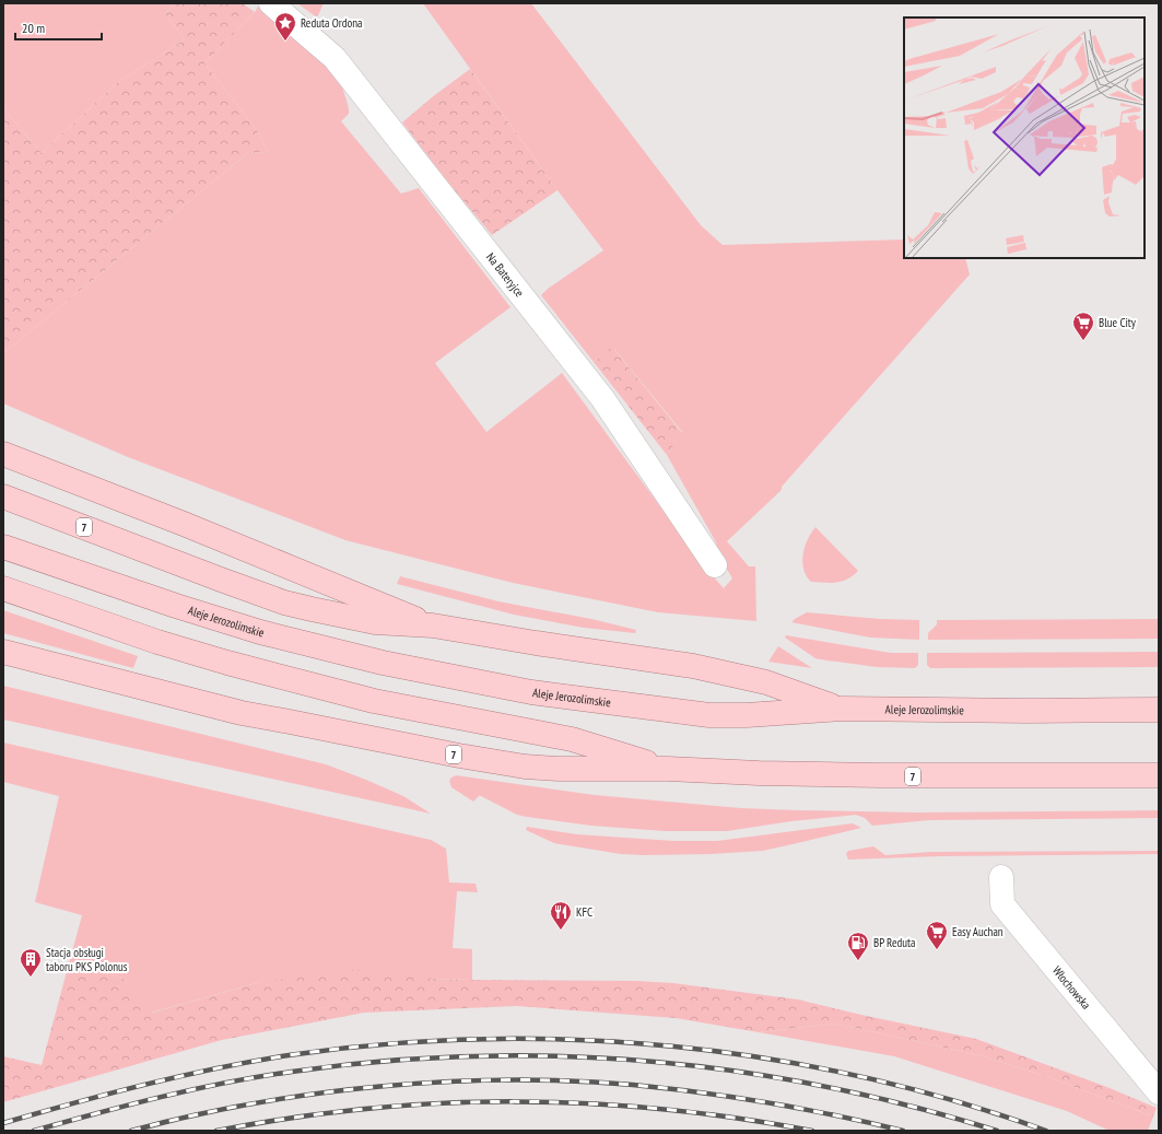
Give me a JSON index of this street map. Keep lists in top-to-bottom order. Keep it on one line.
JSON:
{"streets":{"main road":["7","Aleje Jerozolimskie"],"street":["Na Bateryjce","Włochowska"]},"crossings":[["7","Aleje Jerozolimskie"]],"places":{"place":["Reduta Ordona"],"supermarket":["Blue City","Easy Auchan"],"restaurant":["KFC"],"fuel station":["BP Reduta"],"building":["Stacja obsługi taboru PKS Polonus"]},"scale_bar":"20 m"}
